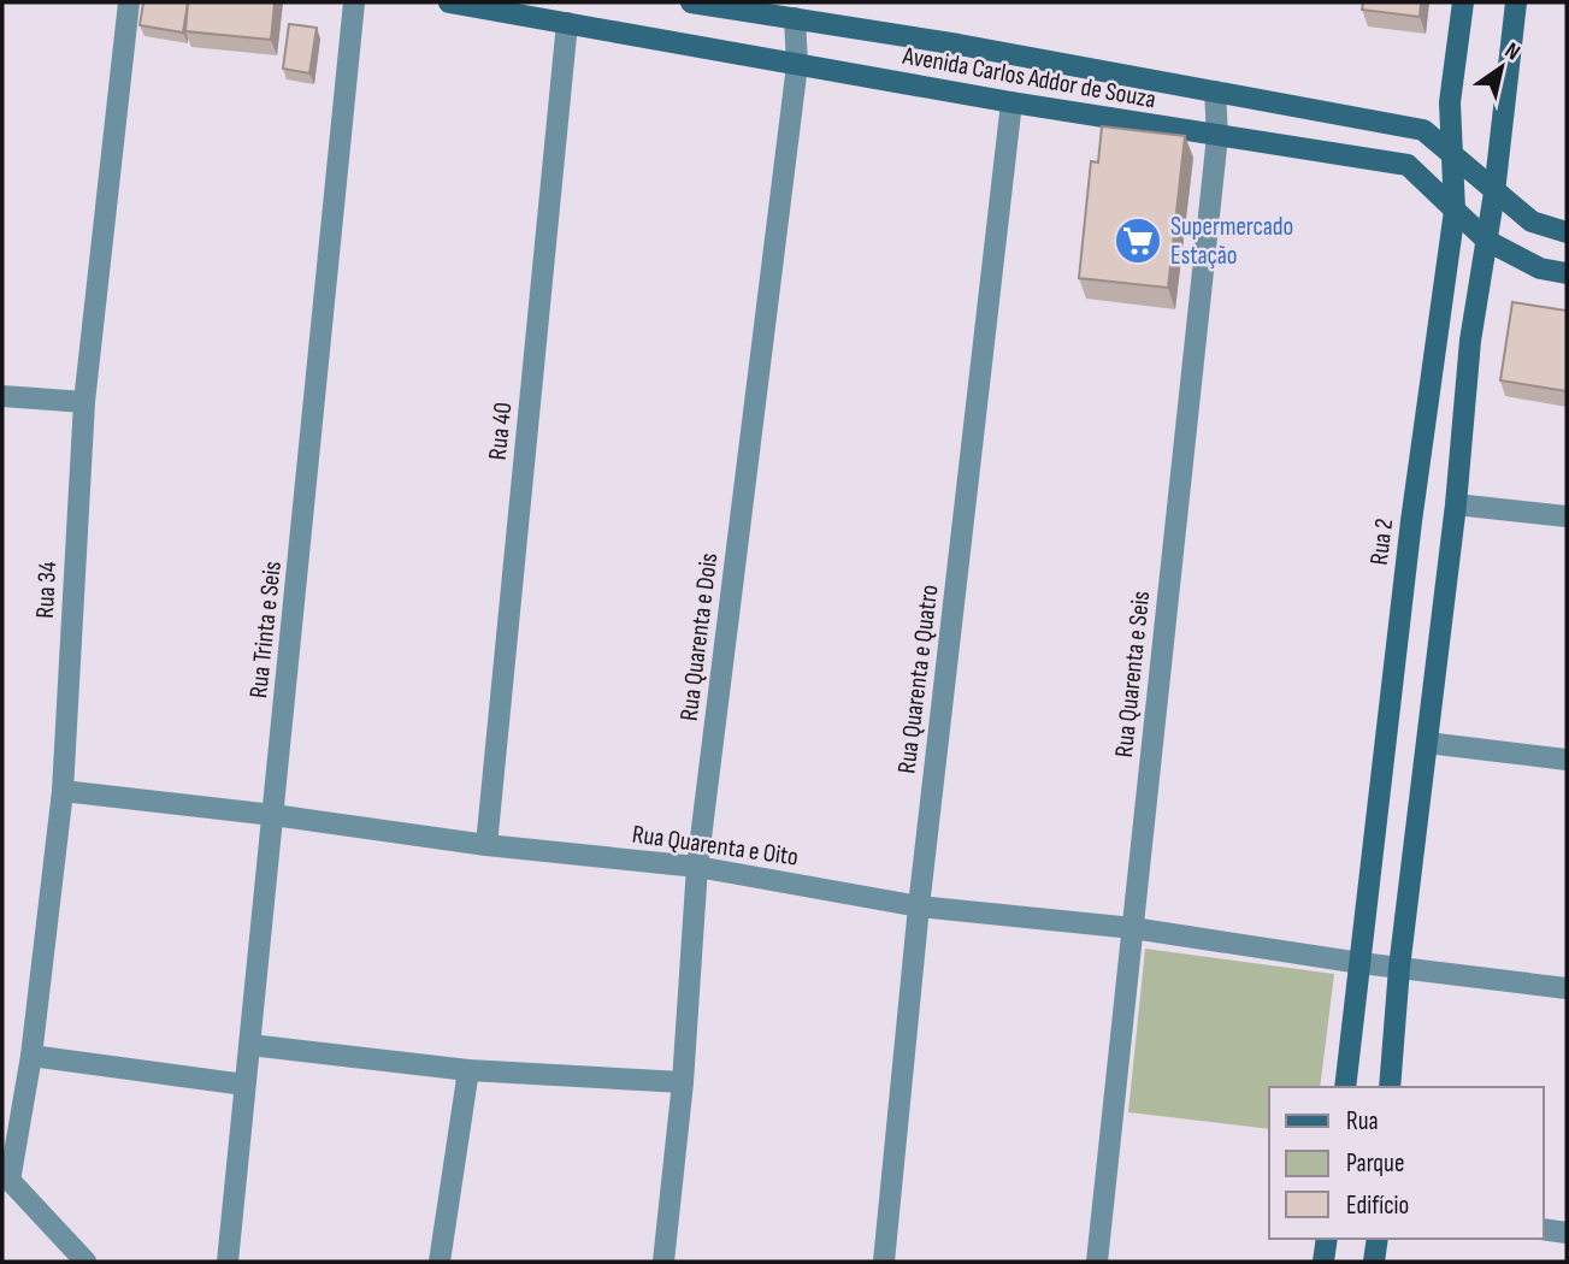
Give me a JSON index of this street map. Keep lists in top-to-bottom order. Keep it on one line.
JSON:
{"streets":{"street":["Avenida Carlos Addor de Souza","Rua 40","Rua 2","Rua 34","Rua Trinta e Seis","Rua Quarenta e Dois","Rua Quarenta e Seis","Rua Quarenta e Quatro","Rua Quarenta e Oito"]},"crossings":[["Avenida Carlos Addor de Souza","Rua 40"],["Avenida Carlos Addor de Souza","Rua 2"],["Avenida Carlos Addor de Souza","Rua Quarenta e Dois"],["Avenida Carlos Addor de Souza","Rua Quarenta e Seis"],["Avenida Carlos Addor de Souza","Rua Quarenta e Quatro"],["Rua 40","Rua Quarenta e Oito"],["Rua 2","Rua Quarenta e Oito"],["Rua 34","Rua Quarenta e Oito"],["Rua Trinta e Seis","Rua Quarenta e Oito"],["Rua Quarenta e Dois","Rua Quarenta e Oito"],["Rua Quarenta e Seis","Rua Quarenta e Oito"],["Rua Quarenta e Quatro","Rua Quarenta e Oito"]],"places":{"supermarket":["Supermercado Estação"]},"legend":["Rua","Parque","Edifício"],"north":"top right"}
